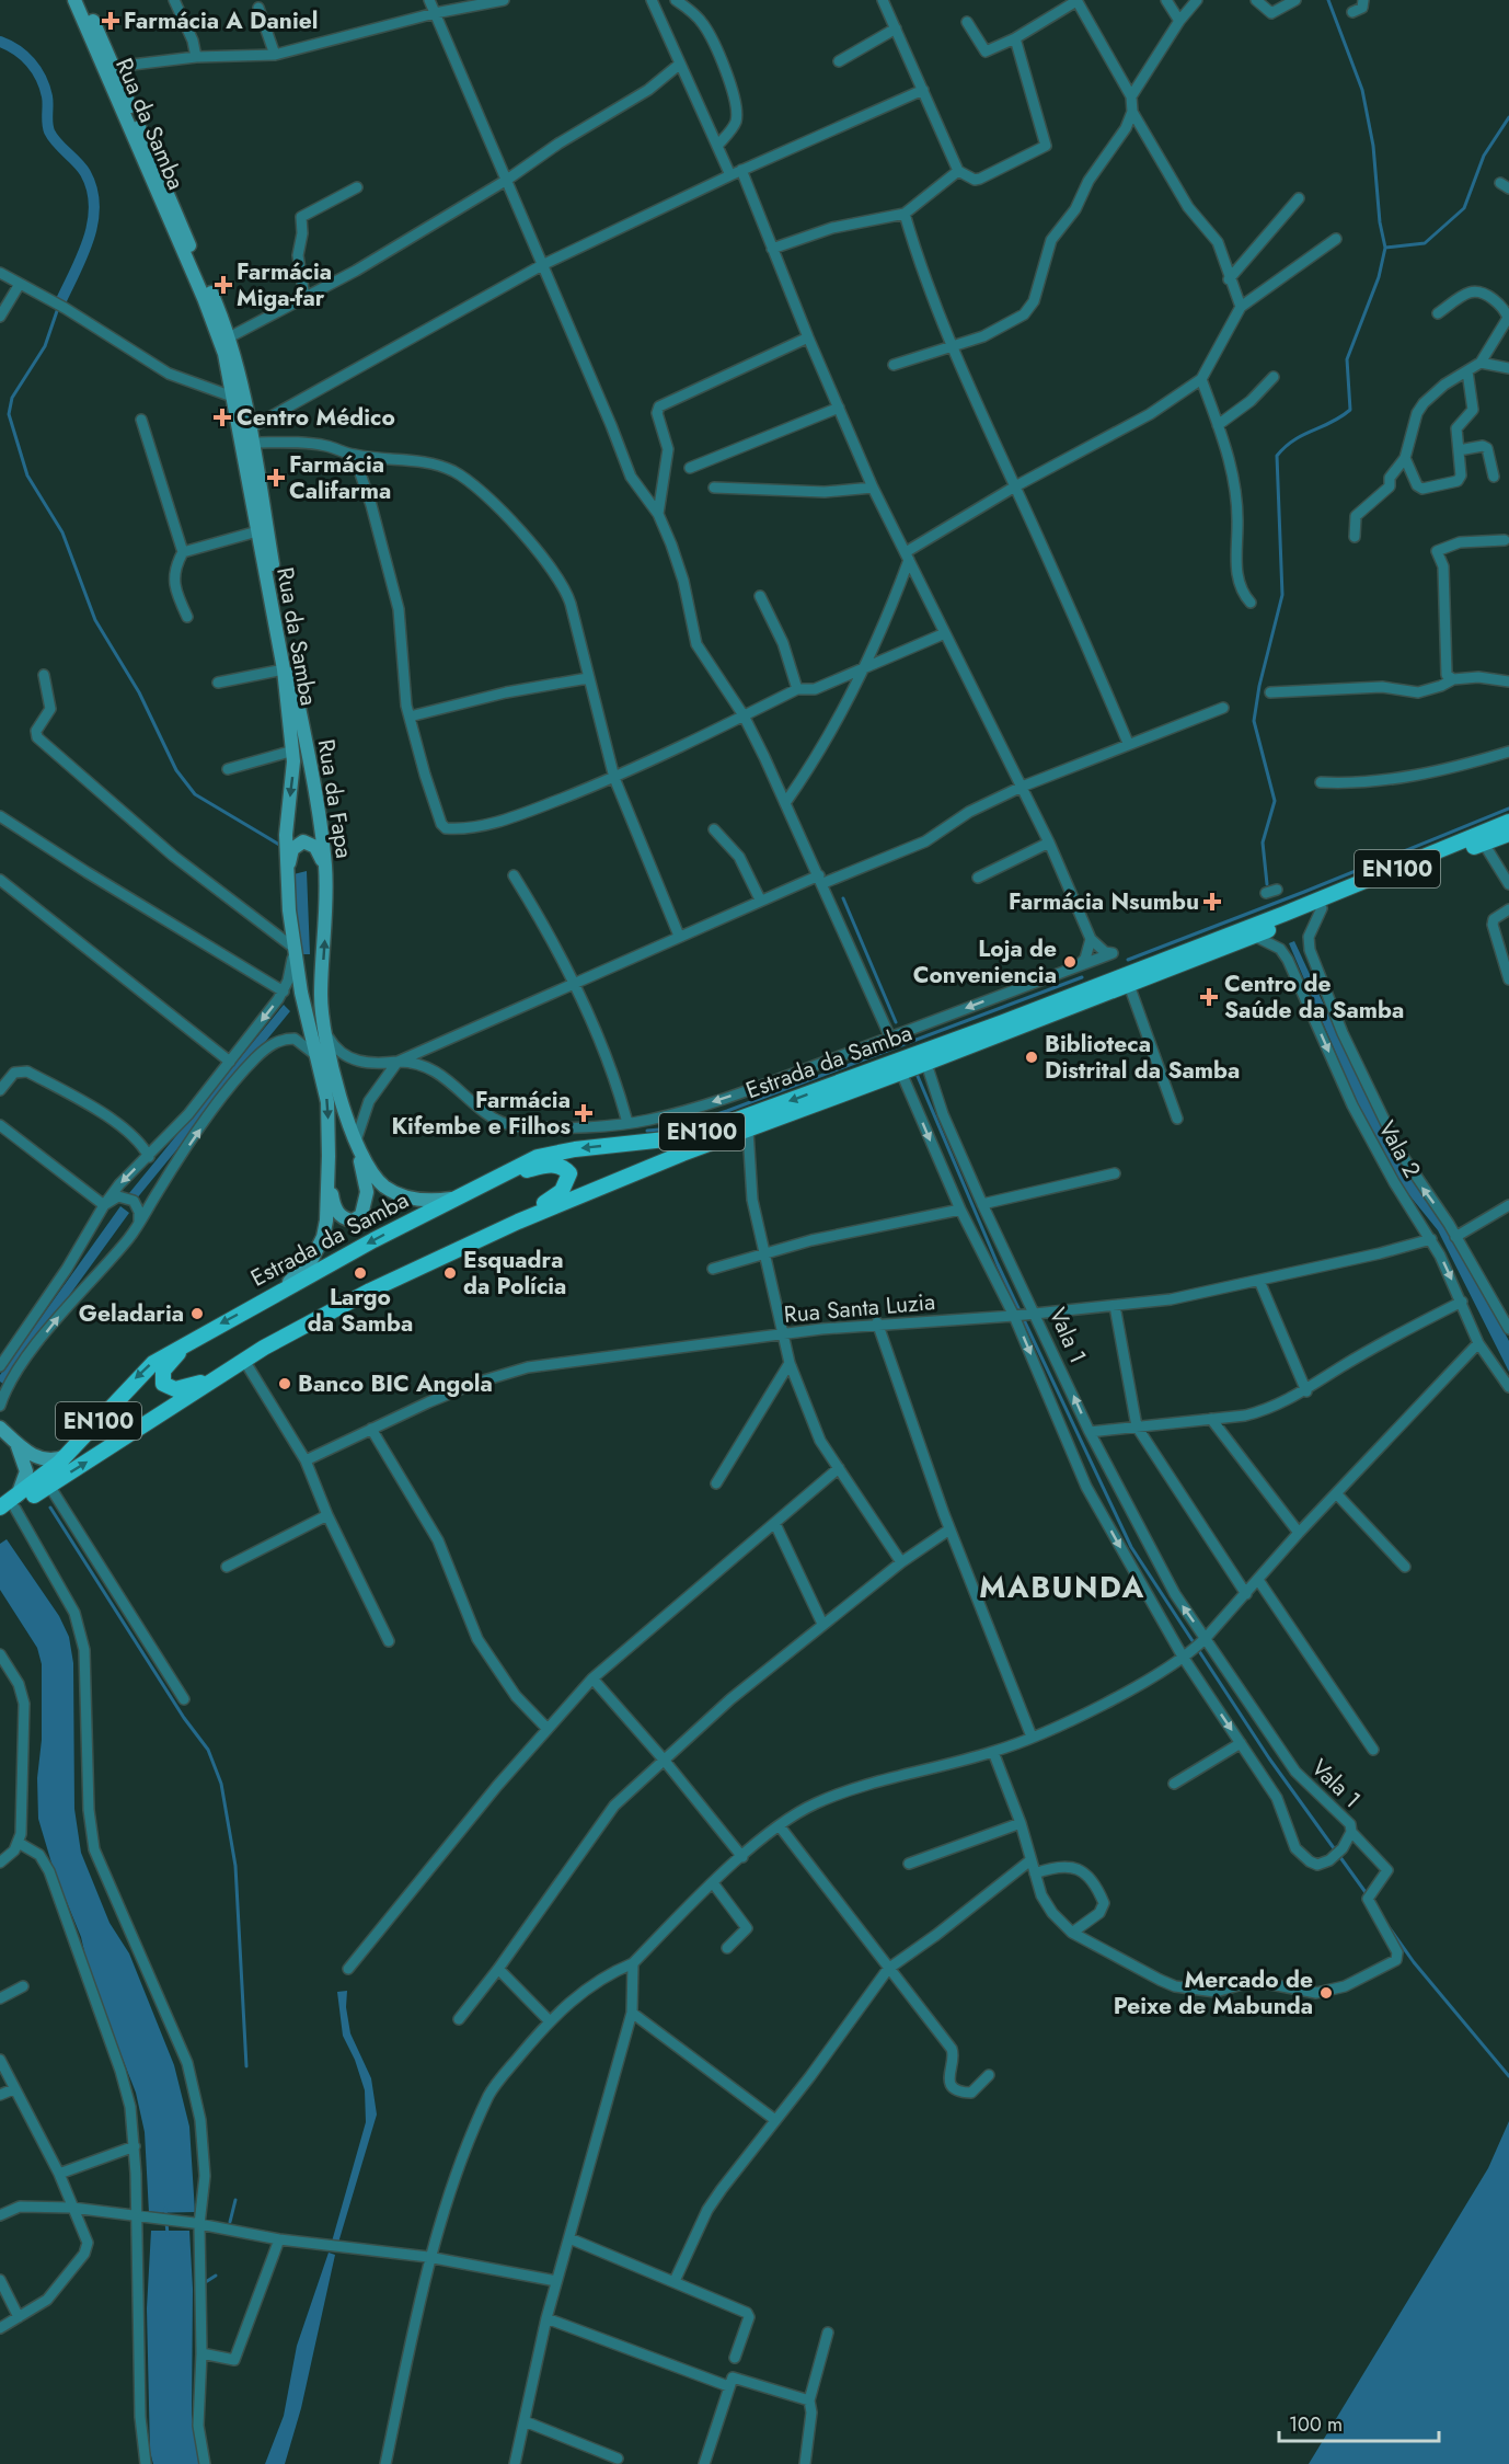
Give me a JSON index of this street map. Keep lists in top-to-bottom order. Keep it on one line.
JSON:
{"streets":{"main road":["Rua da Samba","Rua da Fapa","EN100","Estrada da Samba"],"street":["Vala 2","Rua Santa Luzia","Vala 1"]},"crossings":[["Rua da Samba","Rua da Fapa"],["Rua da Samba","Estrada da Samba"],["Rua da Fapa","Estrada da Samba"],["Estrada da Samba","Vala 2"],["Estrada da Samba","Vala 1"],["Vala 2","Rua Santa Luzia"],["Rua Santa Luzia","Vala 1"]],"districts":["MABUNDA"],"places":{"health":["Farmácia A Daniel","Farmácia Miga-far","Centro Médico","Farmácia Califarma","Farmácia Nsumbu","Centro de Saúde da Samba","Farmácia Kifembe e Filhos"],"other":["Loja de Conveniencia","Biblioteca Distrital da Samba","Largo da Samba","Esquadra da Polícia","Geladaria","Banco BIC Angola","Mercado de Peixe de Mabunda"]},"scale_bar":"100 m"}
